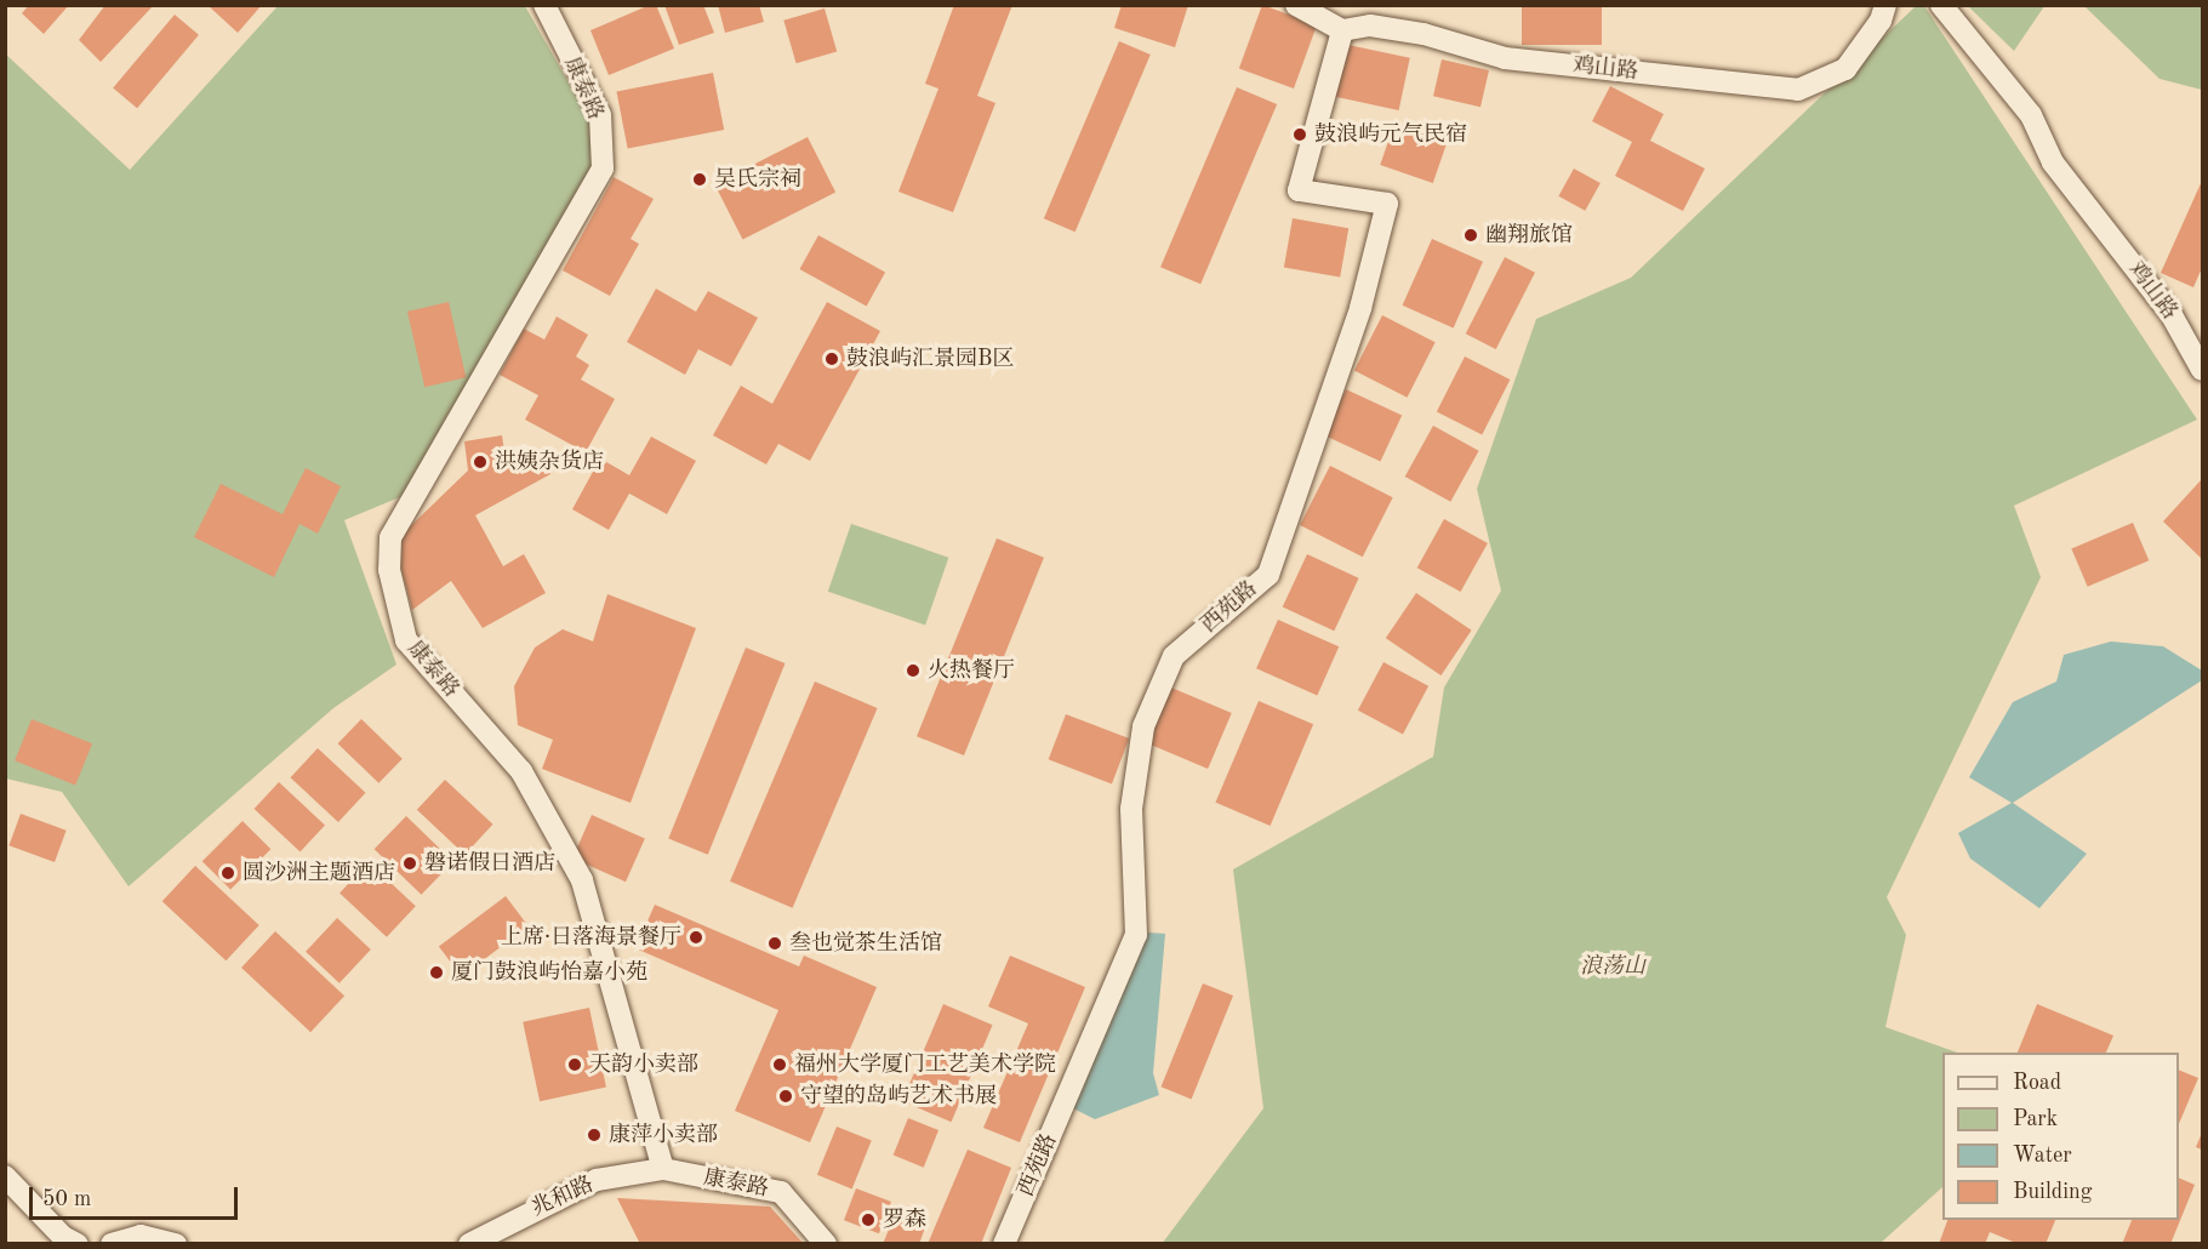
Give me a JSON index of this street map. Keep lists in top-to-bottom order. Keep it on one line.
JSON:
{"streets":{"street":["鸡山路","康泰路","西苑路","兆和路"]},"crossings":[["鸡山路","西苑路"],["康泰路","兆和路"]],"parks":["浪荡山"],"places":["鼓浪屿元气民宿","吴氏宗祠","幽翔旅馆","鼓浪屿汇景园B区","洪姨杂货店","火热餐厅","磐诺假日酒店","圆沙洲主题酒店","上席·日落海景餐厅","叁也觉茶生活馆","厦门鼓浪屿怡嘉小苑","天韵小卖部","福州大学厦门工艺美术学院","守望的岛屿艺术书展","康萍小卖部","罗森"],"legend":["Road","Park","Water","Building"],"scale_bar":"50 m"}
